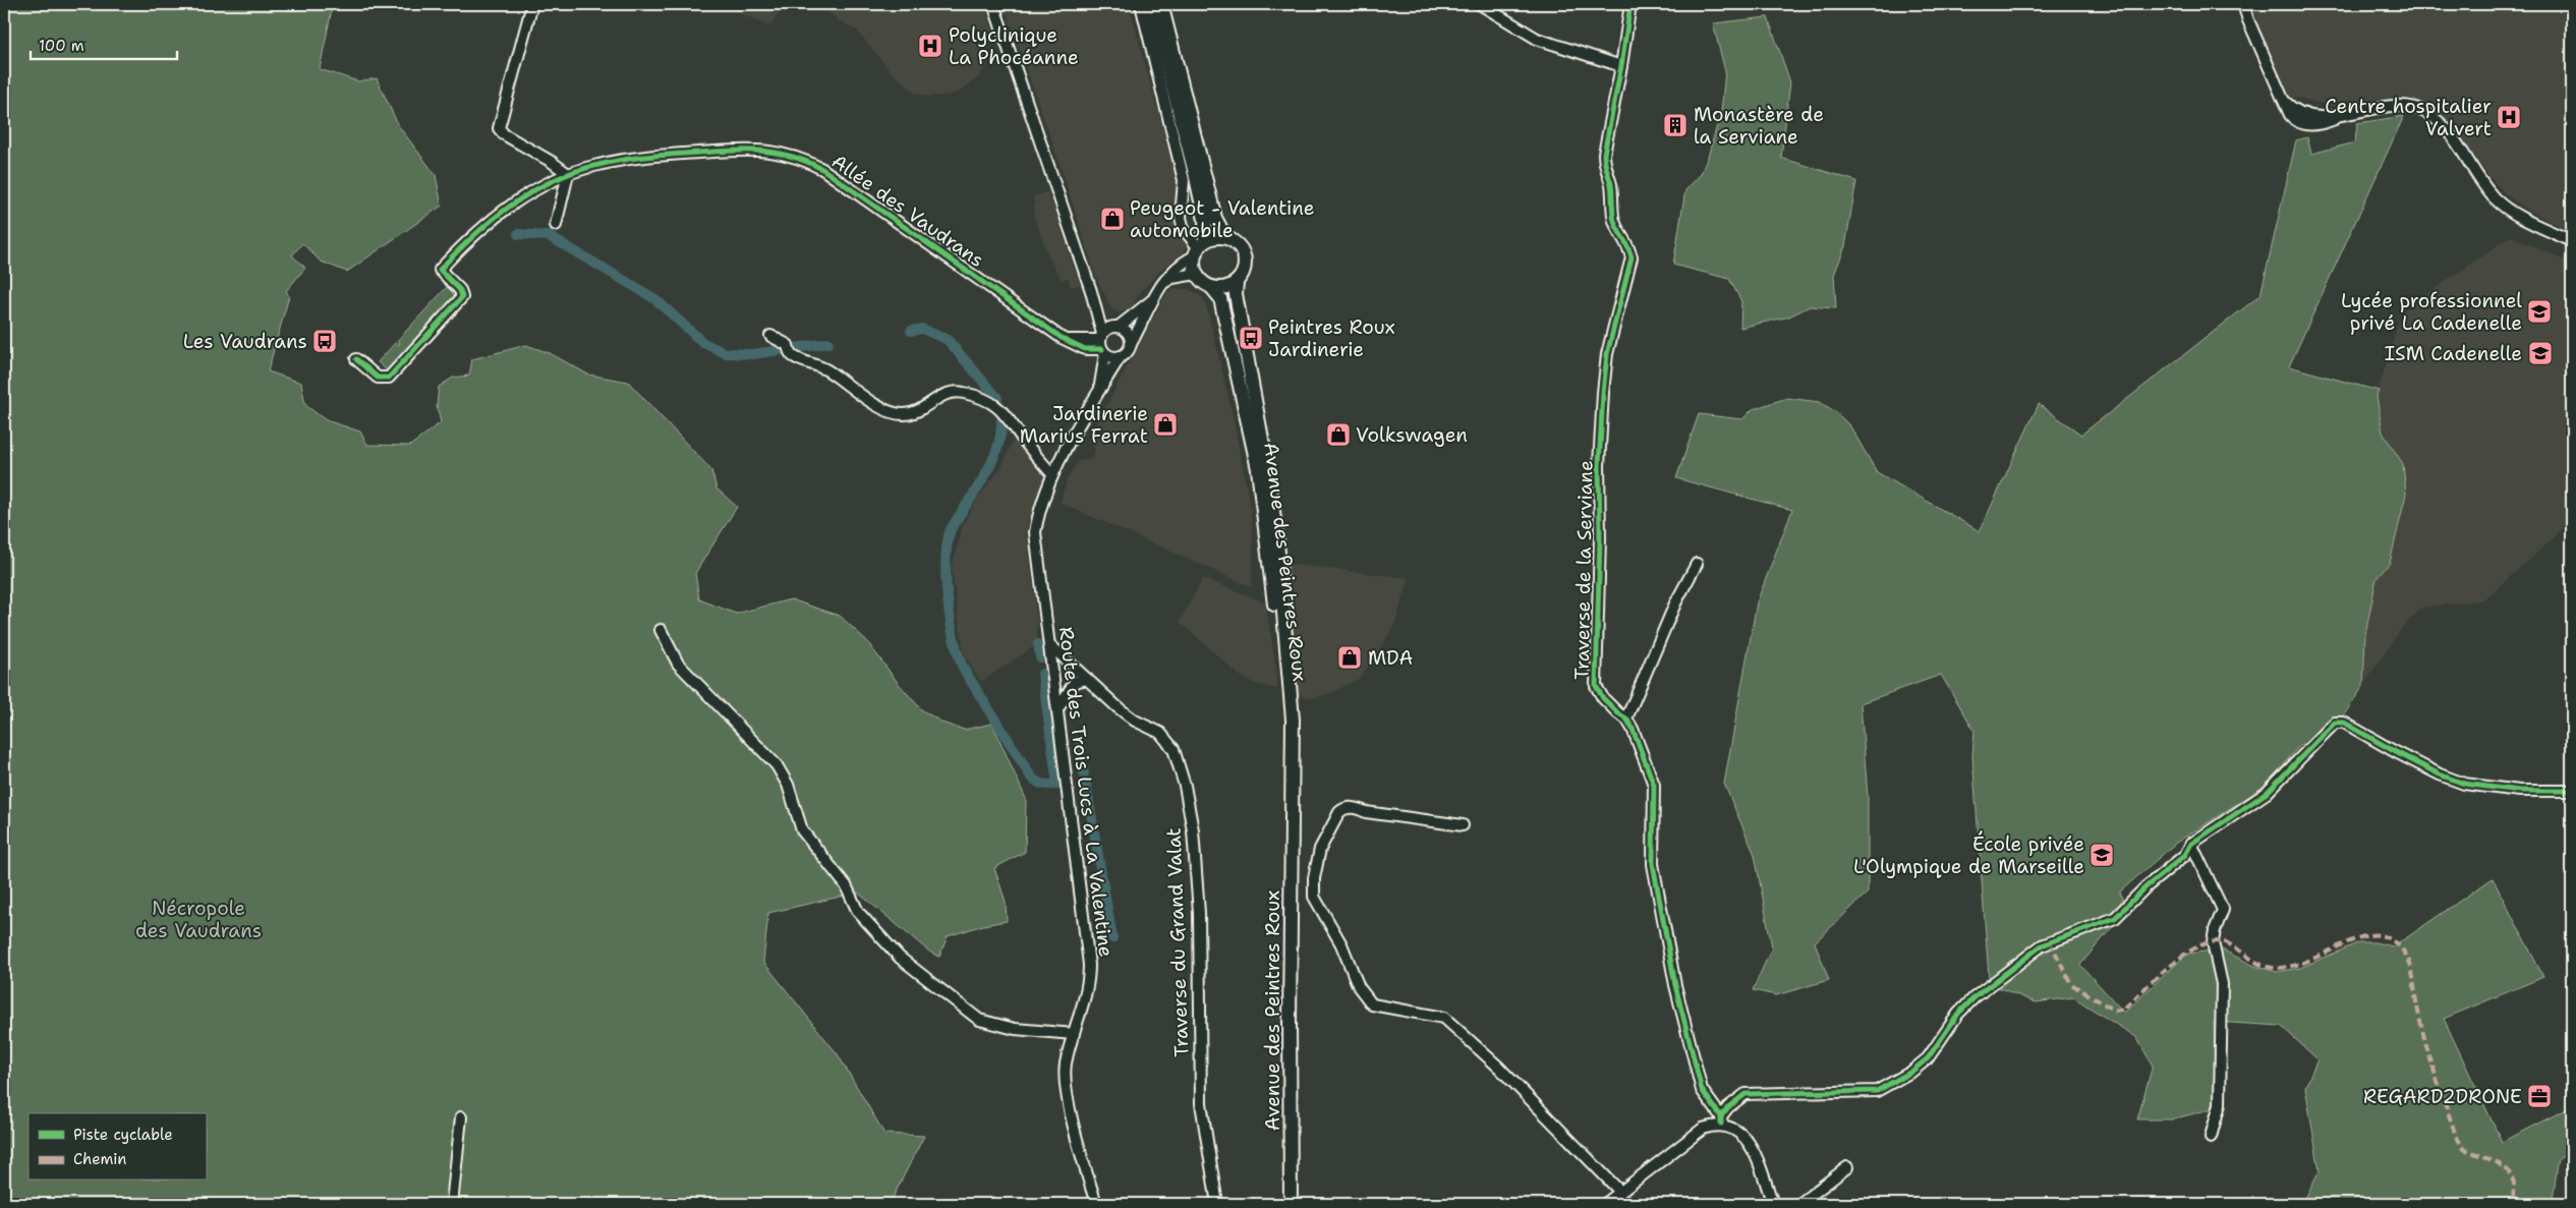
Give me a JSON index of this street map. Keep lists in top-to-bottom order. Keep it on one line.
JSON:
{"streets":{"main road":["Avenue des Peintres Roux"],"street":["Allée des Vaudrans","Traverse de la Serviane","Route des Trois Lucs à La Valentine","Traverse du Grand Valat"]},"crossings":[["Allée des Vaudrans","Route des Trois Lucs à La Valentine"],["Route des Trois Lucs à La Valentine","Traverse du Grand Valat"]],"parks":["Nécropole des Vaudrans"],"places":{"hospital":["Polyclinique La Phocéanne","Centre hospitalier Valvert"],"building":["Monastère de la Serviane"],"shop":["Peugeot - Valentine automobile","Jardinerie Marius Ferrat","Volkswagen","MDA"],"school or university":["Lycée professionnel privé La Cadenelle","ISM Cadenelle","École privée L'Olympique de Marseille"],"bus stop":["Peintres Roux Jardinerie","Les Vaudrans"],"office":["REGARD2DRONE"]},"legend":["Piste cyclable","Chemin"],"scale_bar":"100 m"}
